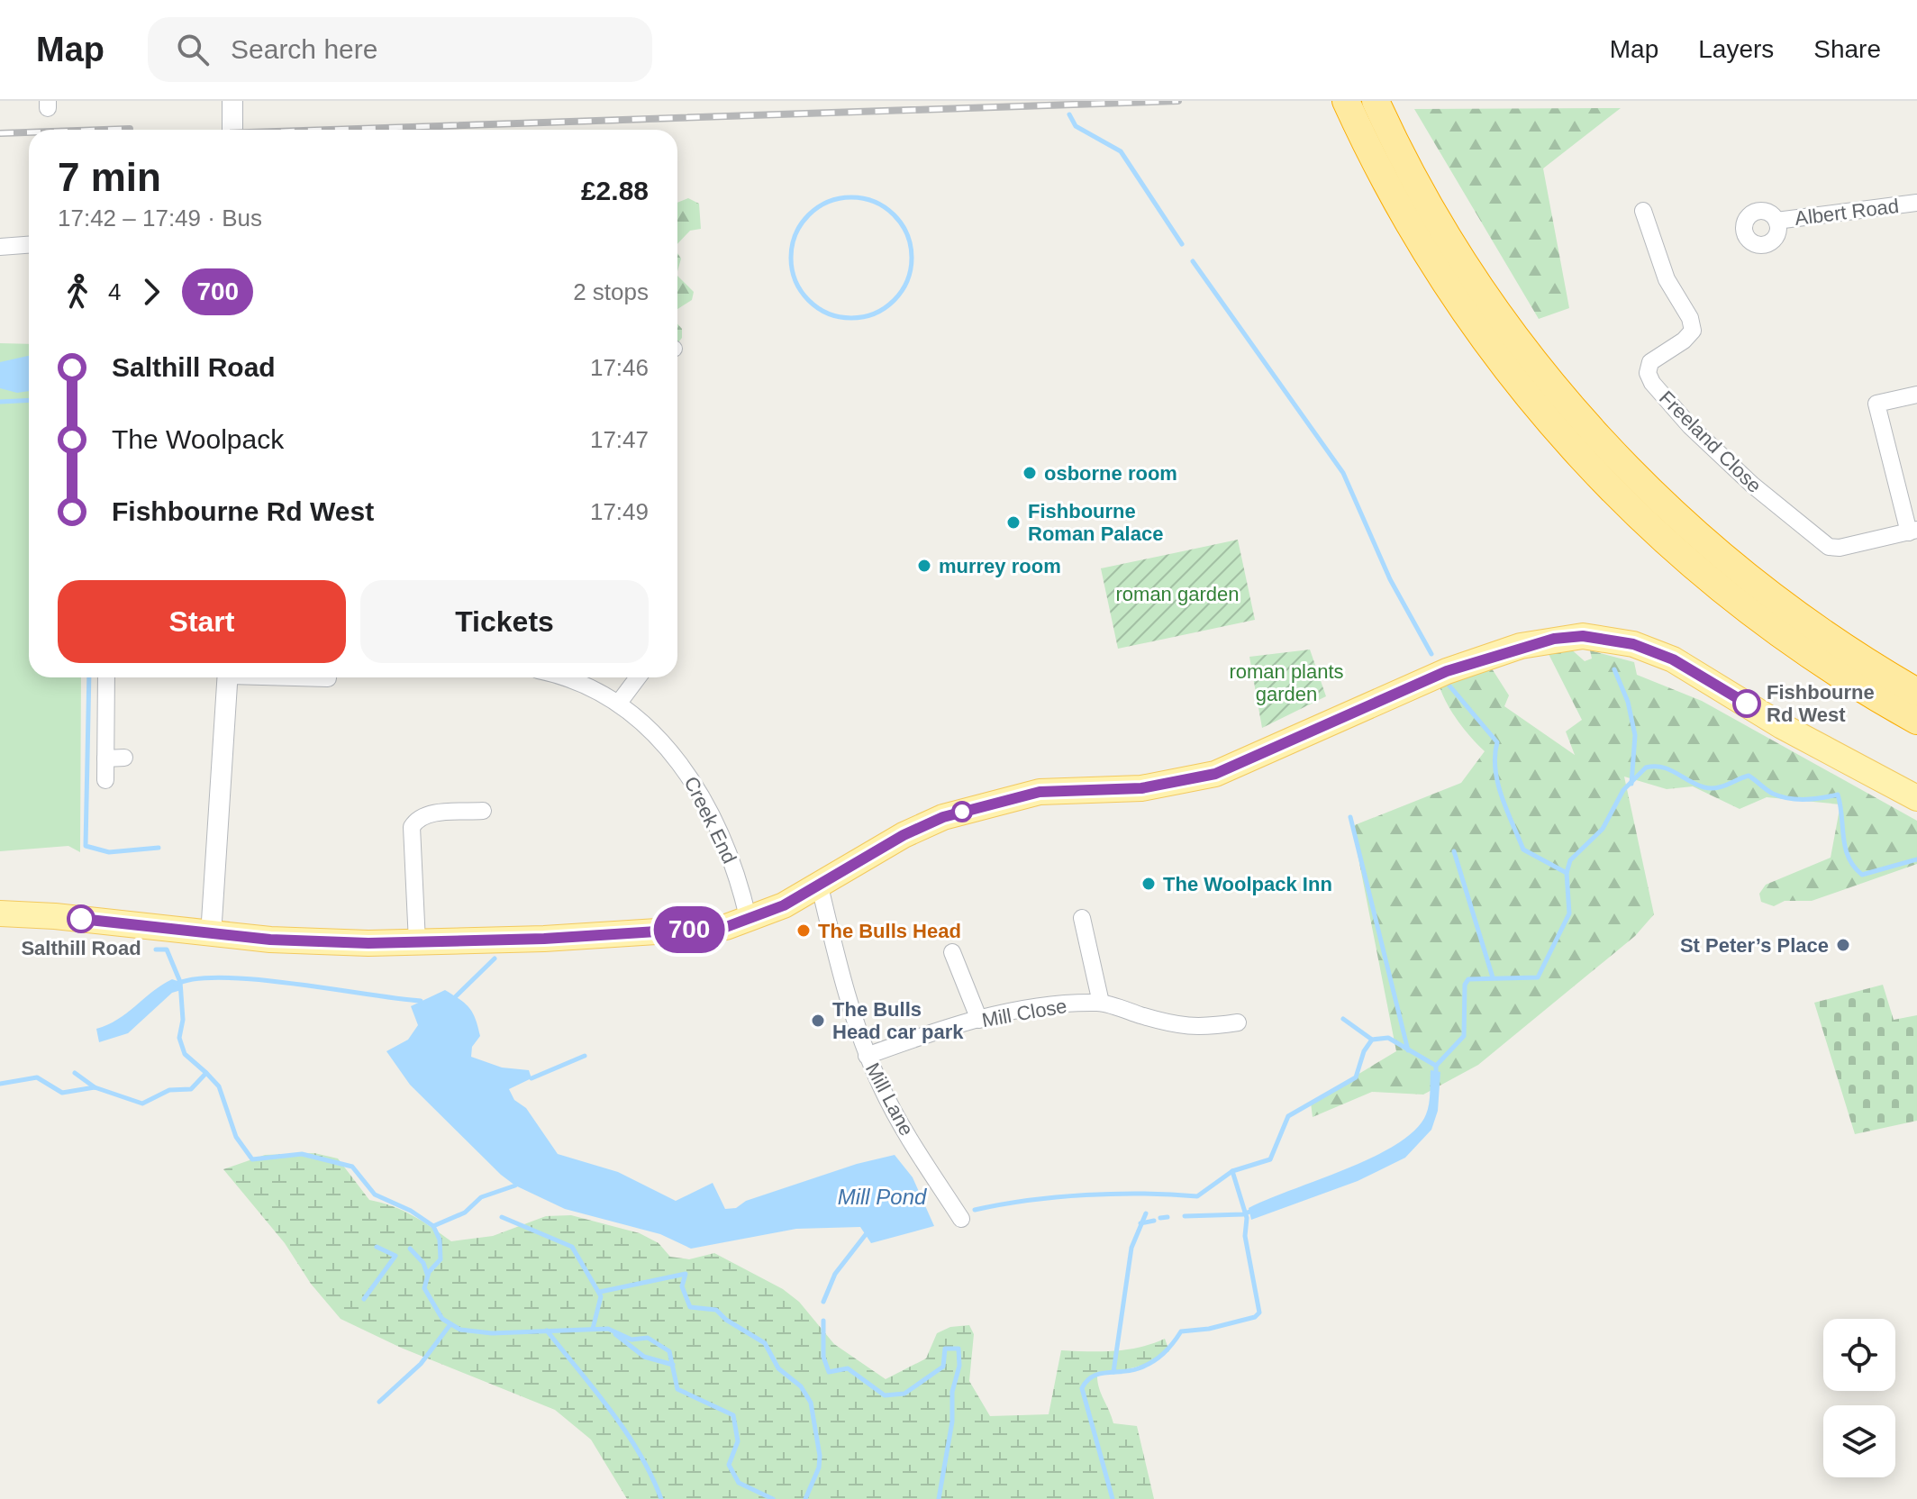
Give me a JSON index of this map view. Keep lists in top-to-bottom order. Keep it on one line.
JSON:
{"streets":{"street":["Albert Road","Freeland Close","Creek End","Mill Close","Mill Lane"]},"crossings":[["Mill Close","Mill Lane"]],"water":["Mill Pond"],"parks":["roman garden","roman plants garden"],"places":["osborne room","Fishbourne Roman Palace","murrey room","Fishbourne Rd West","The Woolpack Inn","Salthill Road","The Bulls Head","St Peter’s Place","The Bulls Head car park"],"lines":["bus line 700"],"page":{"header":"Map","search":"Search here","nav":["Map","Layers","Share"],"on_map":"700","heading":["7 min","17:42 – 17:49 · Bus","£2.88"],"legs":["4","700","2 stops"],"list":[{"name":"Salthill Road","value":"17:46"},{"name":"The Woolpack","value":"17:47"},{"name":"Fishbourne Rd West","value":"17:49"}],"buttons":["Start","Tickets"]}}
